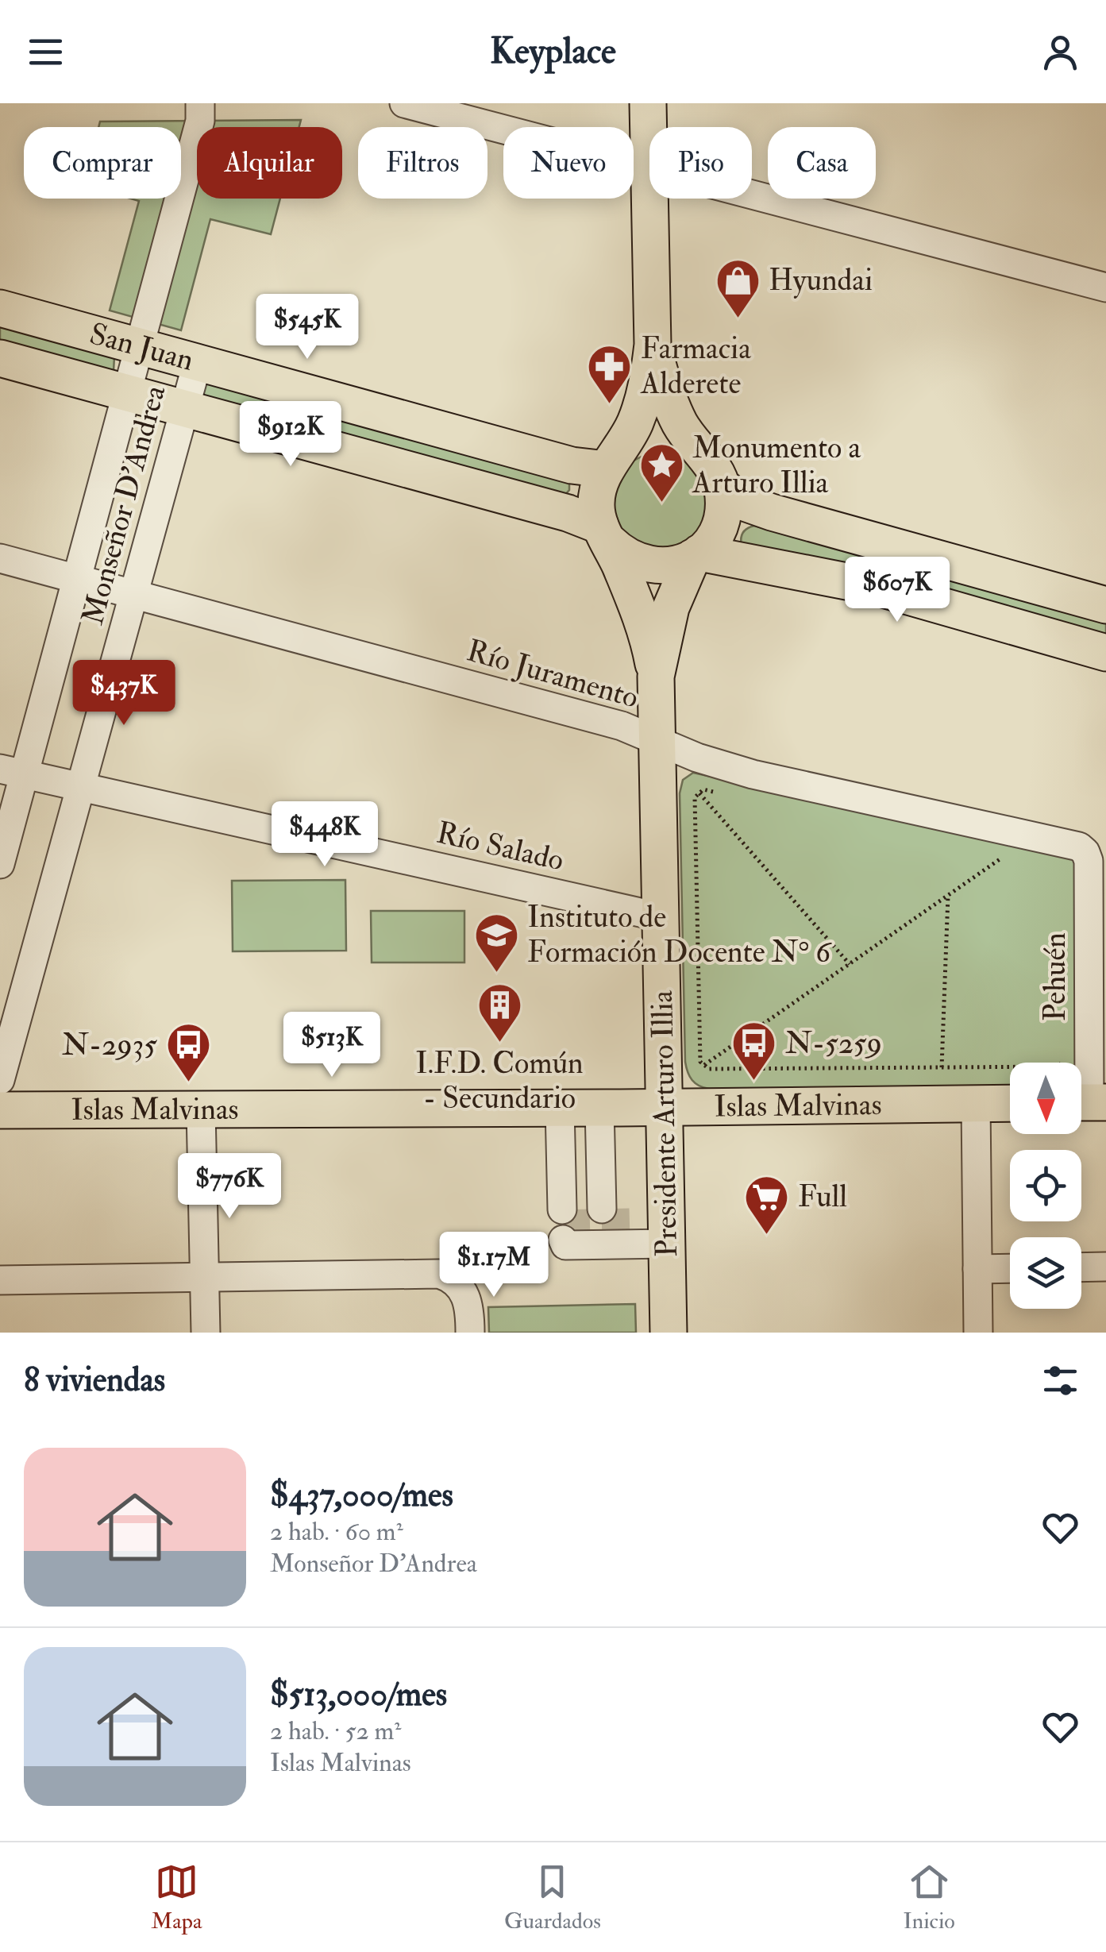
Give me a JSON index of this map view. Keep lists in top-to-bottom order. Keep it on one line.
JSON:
{"streets":{"main road":["San Juan","Islas Malvinas","Presidente Arturo Illia"],"street":["Monseñor D'Andrea","Río Juramento","Río Salado","Pehuén"]},"crossings":[["San Juan","Monseñor D'Andrea"],["San Juan","Presidente Arturo Illia"],["Monseñor D'Andrea","Río Juramento"],["Monseñor D'Andrea","Río Salado"],["Río Juramento","Pehuén"],["Río Juramento","Presidente Arturo Illia"],["Río Salado","Presidente Arturo Illia"],["Islas Malvinas","Presidente Arturo Illia"]],"places":{"shop":["Hyundai"],"pharmacy":["Farmacia Alderete"],"place":["Monumento a Arturo Illia"],"school or university":["Instituto de Formación Docente N° 6"],"building":["I.F.D. Común - Secundario"],"bus stop":["N-5259","N-2935"],"supermarket":["Full"]},"north":"bottom","page":{"header":"Keyplace","chip":["Comprar","Alquilar","Filtros","Nuevo","Piso","Casa"],"price":["$545K","$912K","$607K","$437K","$448K","$513K","$776K","$1.17M"],"heading":"8 viviendas","list":[{"name":"$437,000/mes","note":"2 hab. · 60 m² · Monseñor D'Andrea"},{"name":"$513,000/mes","note":"2 hab. · 52 m² · Islas Malvinas"}],"tabs":["Mapa","Guardados","Inicio"]}}
